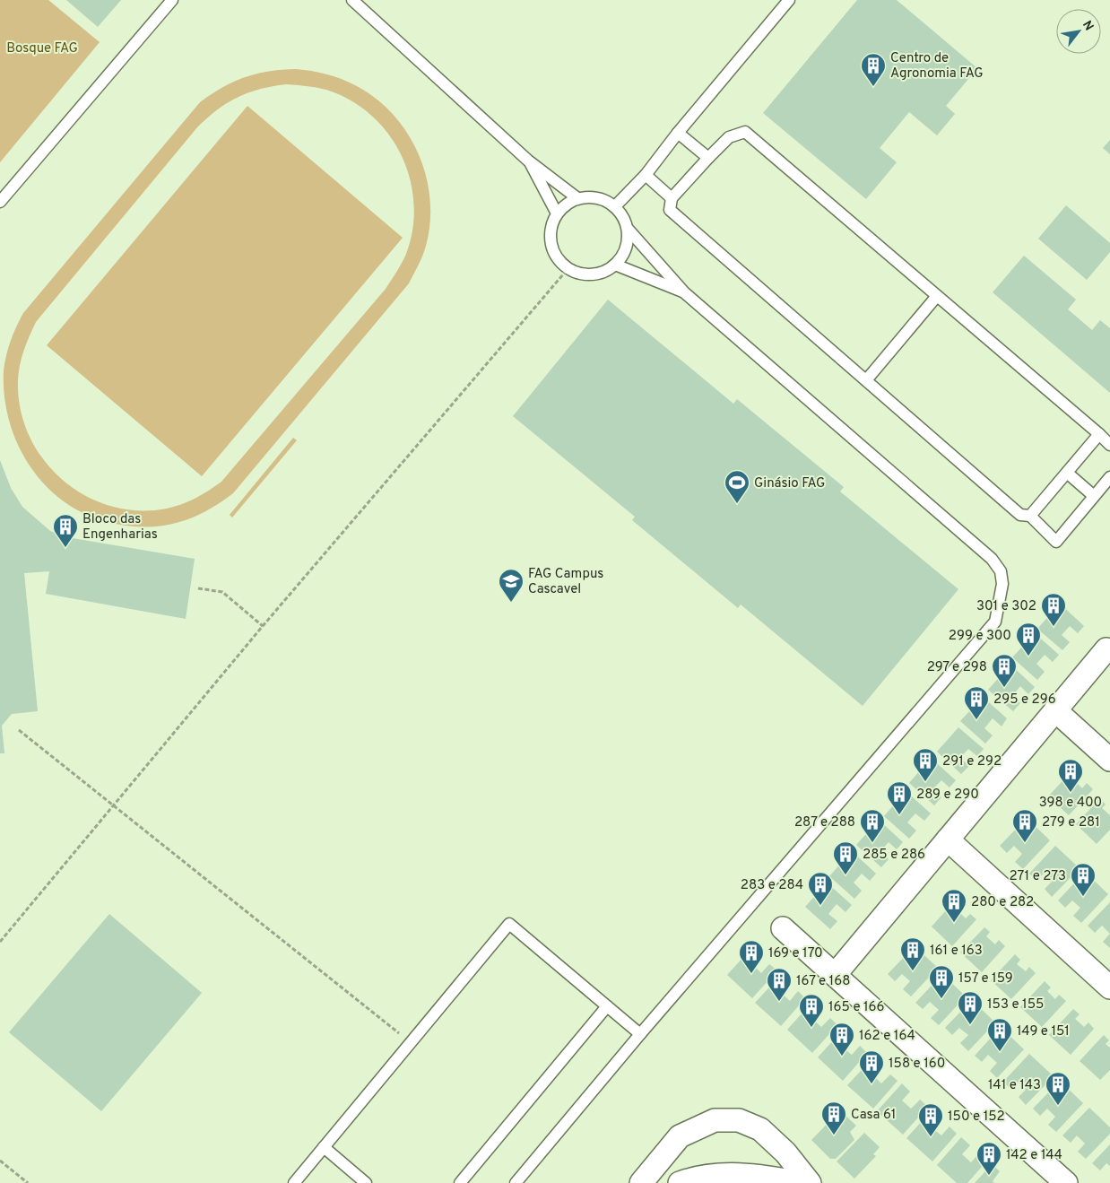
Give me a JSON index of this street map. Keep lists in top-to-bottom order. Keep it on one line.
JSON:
{"parks":["Bosque FAG"],"places":{"building":["Centro de Agronomia FAG","Bloco das Engenharias","301 e 302","299 e 300","297 e 298","295 e 296","291 e 292","398 e 400","289 e 290","287 e 288","279 e 281","285 e 286","271 e 273","283 e 284","280 e 282","161 e 163","169 e 170","157 e 159","167 e 168","153 e 155","165 e 166","149 e 151","162 e 164","158 e 160","141 e 143","Casa 61","150 e 152","142 e 144"],"sports":["Ginásio FAG"],"school or university":["FAG Campus Cascavel"]},"north":"top right"}
